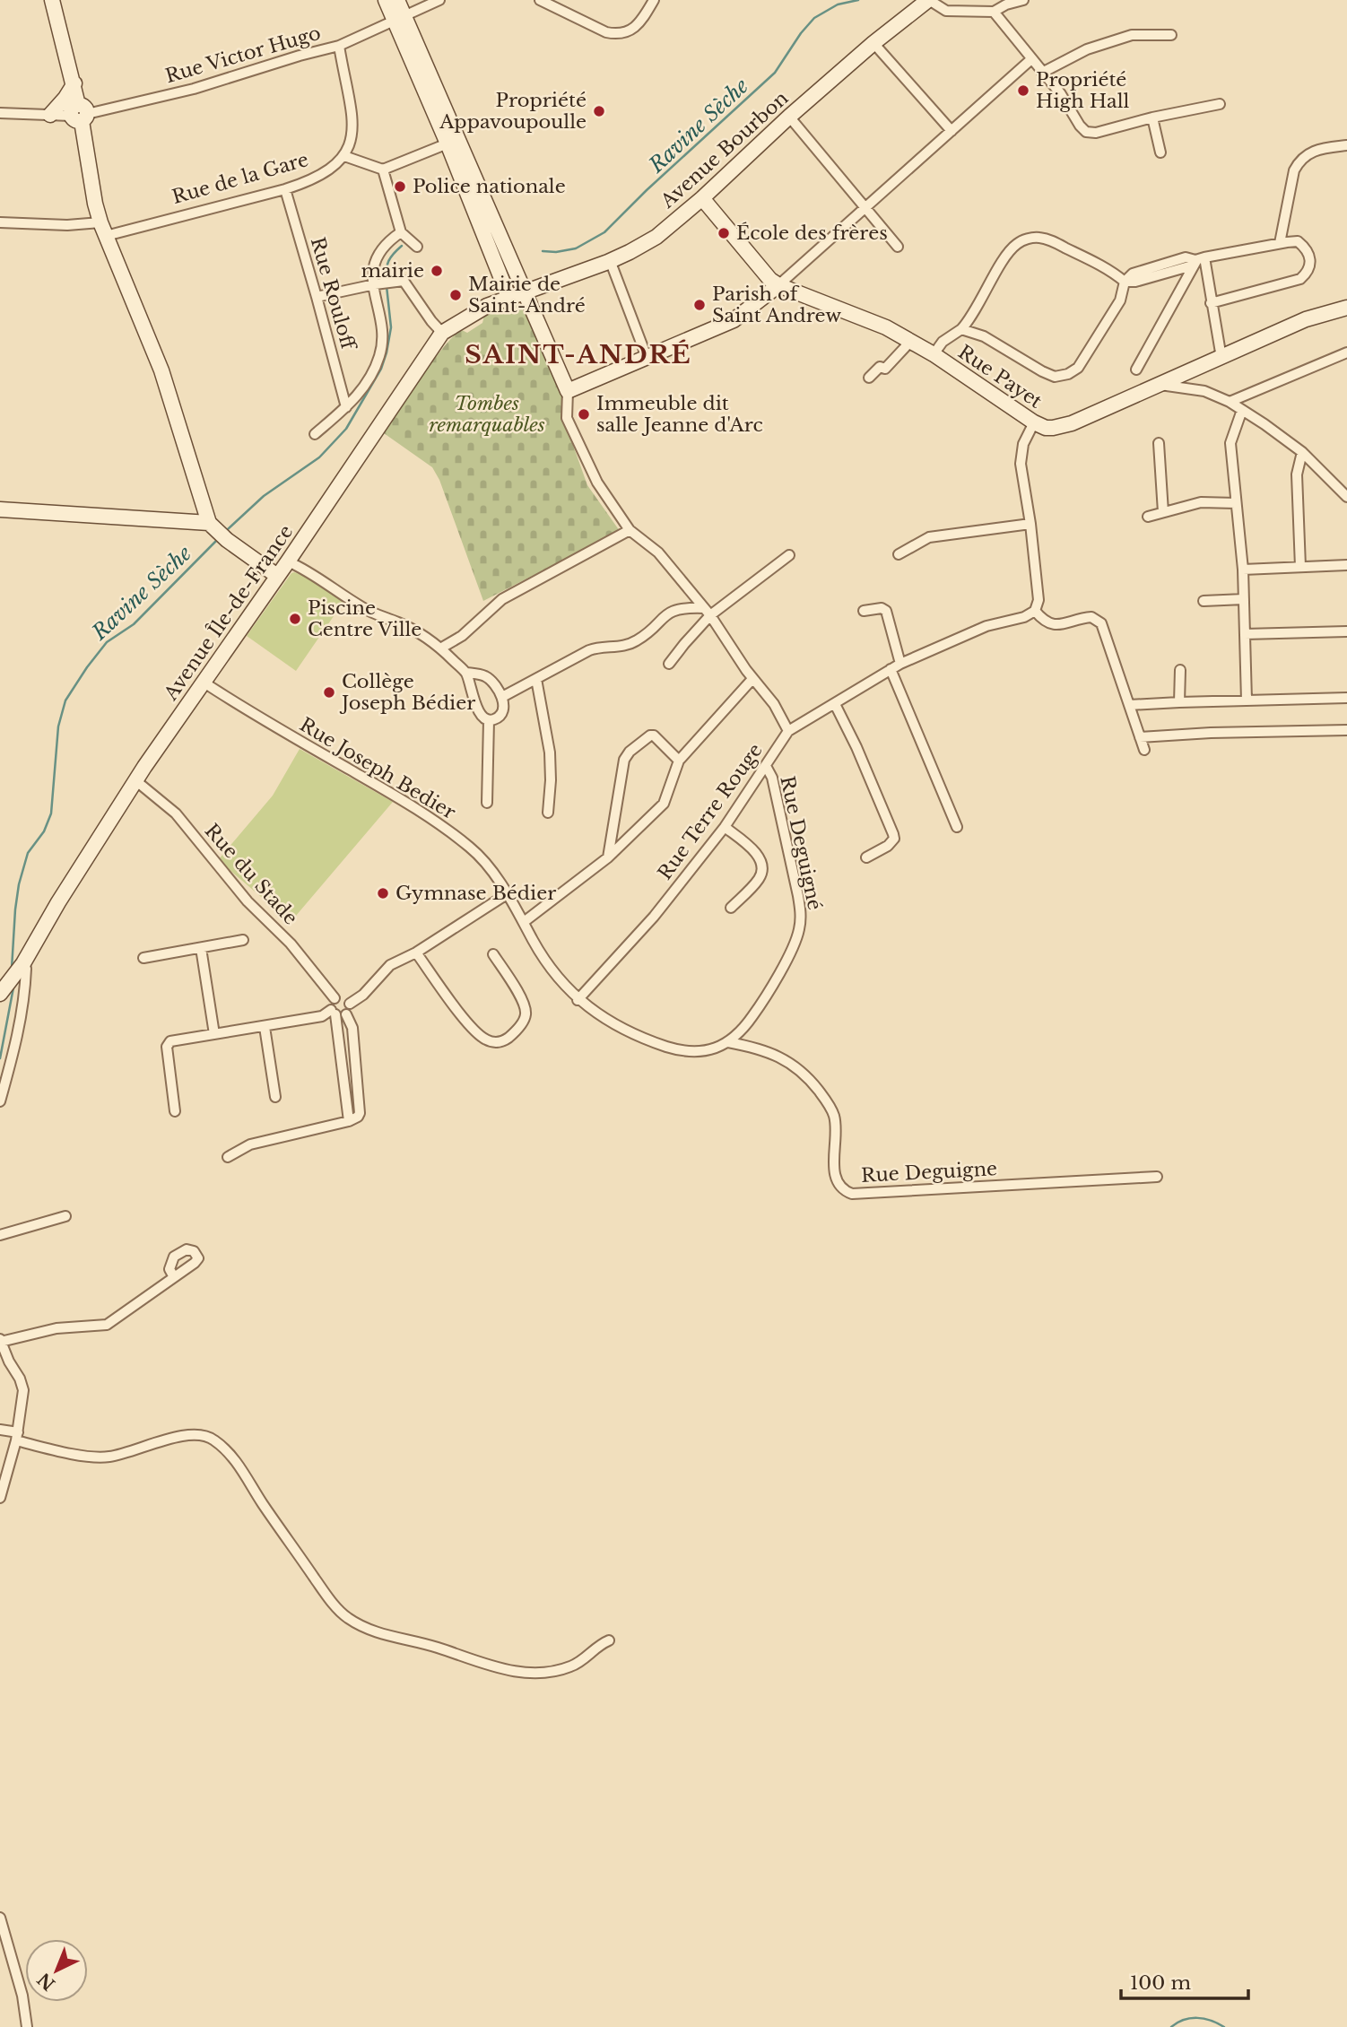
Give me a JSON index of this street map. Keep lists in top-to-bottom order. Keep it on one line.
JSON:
{"streets":{"street":["Rue Victor Hugo","Avenue Bourbon","Rue de la Gare","Rue Rouloff","Rue Payet","Avenue Île-de-France","Rue Joseph Bedier","Rue Terre Rouge","Rue Deguigné","Rue du Stade","Rue Deguigne"]},"crossings":[["Avenue Bourbon","Rue Payet"],["Avenue Bourbon","Avenue Île-de-France"],["Rue de la Gare","Rue Rouloff"],["Avenue Île-de-France","Rue Joseph Bedier"],["Avenue Île-de-France","Rue du Stade"],["Rue Joseph Bedier","Rue Terre Rouge"],["Rue Joseph Bedier","Rue Deguigné"],["Rue Terre Rouge","Rue Deguigné"],["Rue Deguigné","Rue Deguigne"]],"districts":["SAINT-ANDRÉ"],"water":["Ravine Sèche"],"parks":["Tombes remarquables"],"places":["Propriété High Hall","Propriété Appavoupoulle","Police nationale","École des frères","mairie","Mairie de Saint-André","Parish of Saint Andrew","Immeuble dit salle Jeanne d'Arc","Piscine Centre Ville","Collège Joseph Bédier","Gymnase Bédier"],"scale_bar":"100 m","north":"bottom left"}
